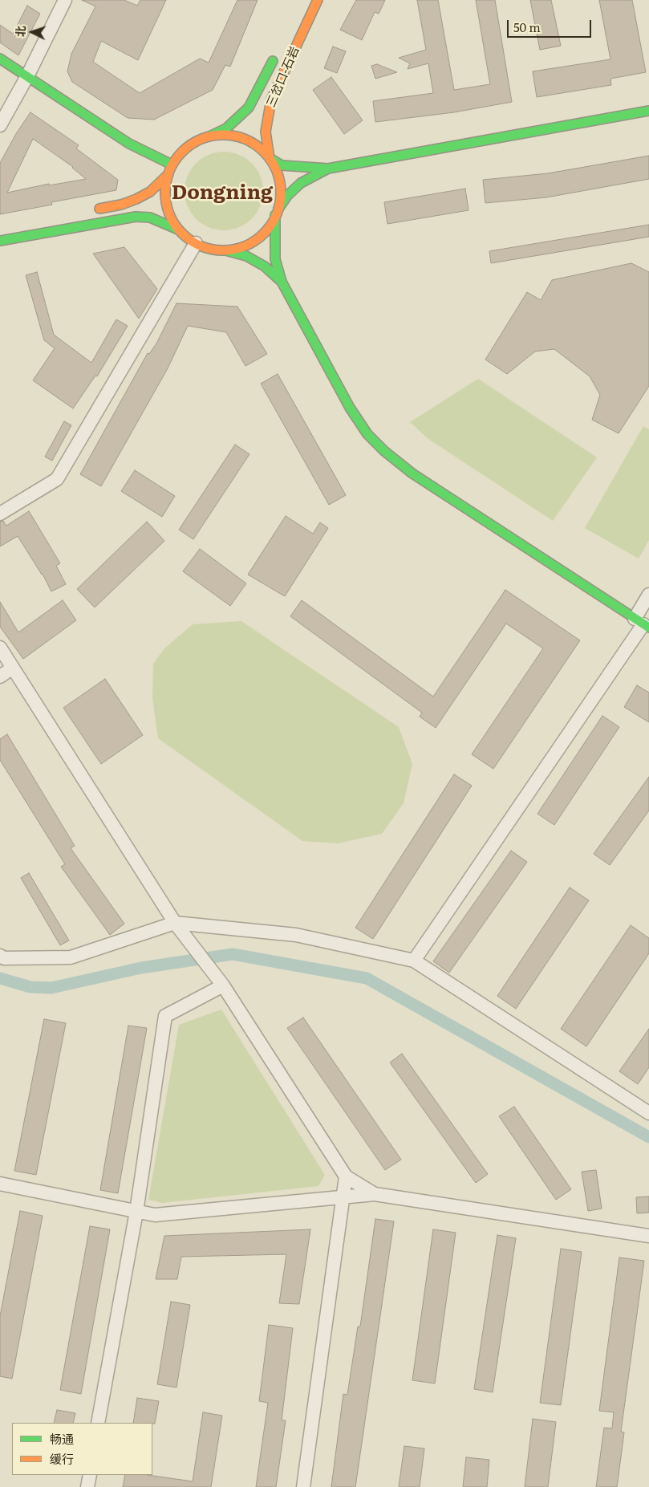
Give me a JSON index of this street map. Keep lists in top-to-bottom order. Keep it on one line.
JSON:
{"streets":{"main road":["三岔口-石岩"]},"districts":["Dongning"],"legend":["畅通","缓行"],"scale_bar":"50 m","north":"left"}
